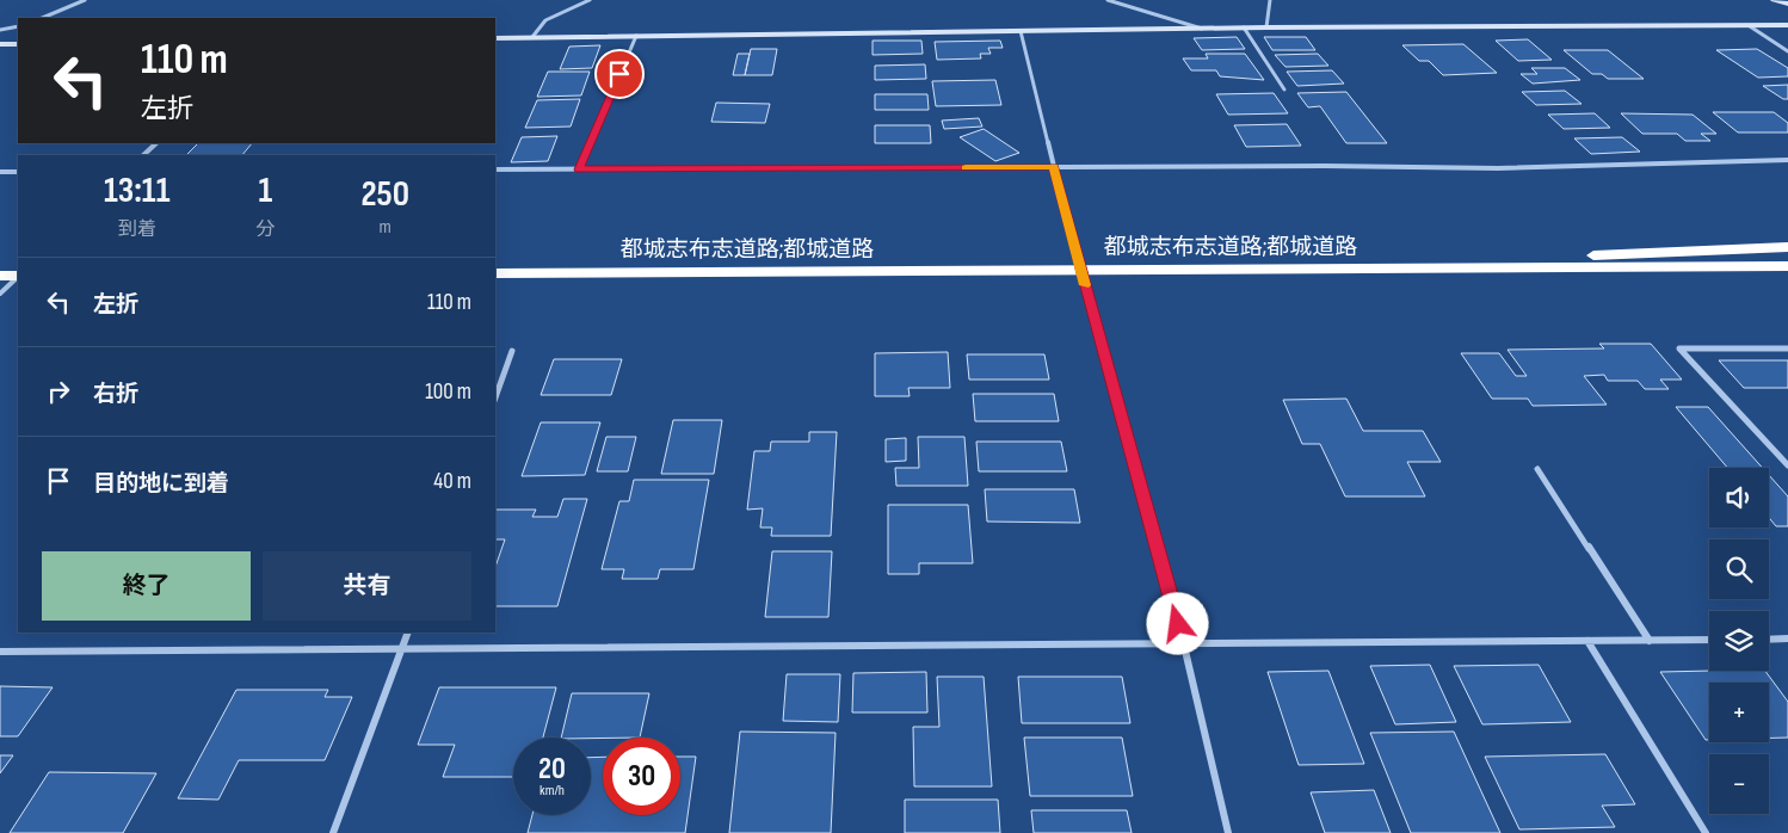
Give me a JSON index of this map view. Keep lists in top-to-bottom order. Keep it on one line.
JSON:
{"streets":{"highway":["都城志布志道路;都城道路"]},"page":{"turn":["110 m","左折"],"eta":["13:11","到着","1","分","250","m"],"list":[{"name":"左折","value":"110 m"},{"name":"右折","value":"100 m"},{"name":"目的地に到着","value":"40 m"}],"map_buttons":["+","−"],"buttons":["終了","共有"],"speed":"20 km/h","limit":"30"}}
